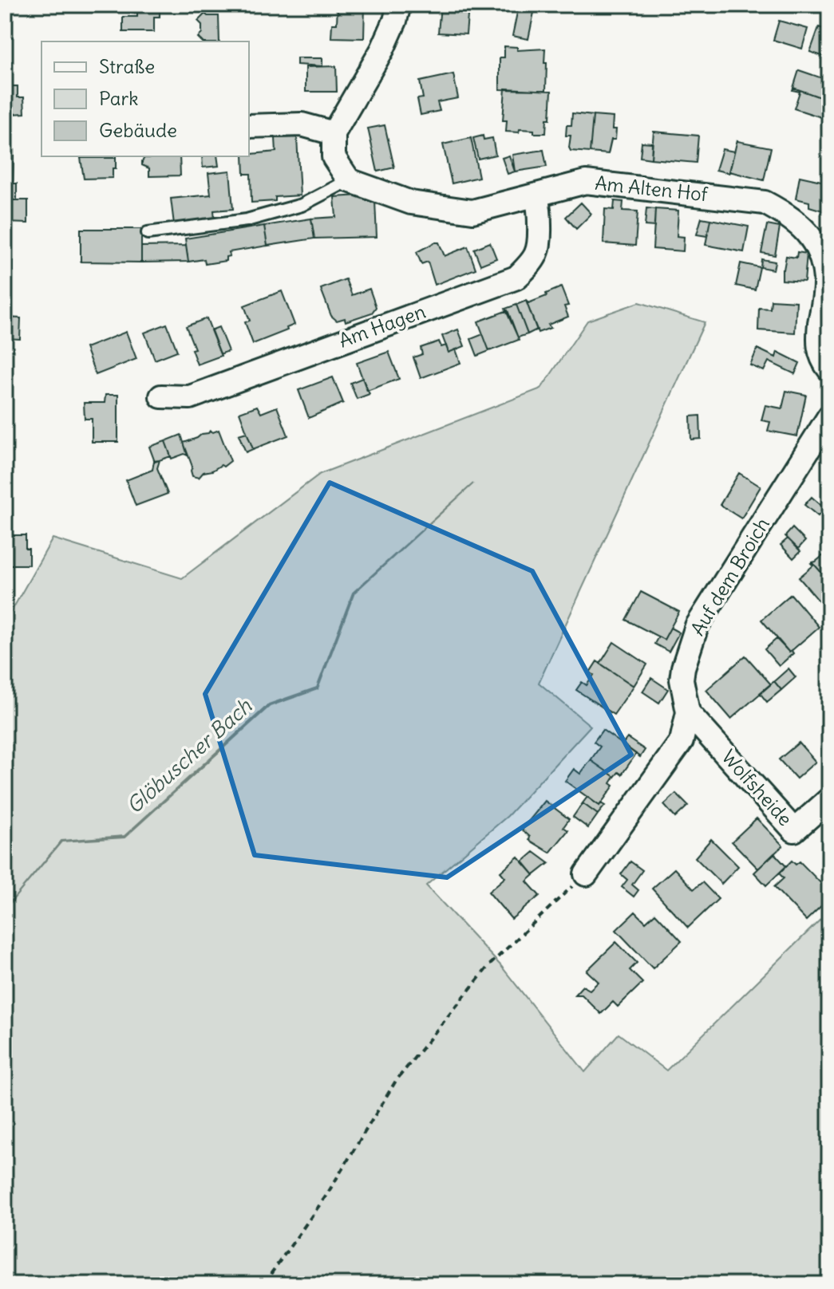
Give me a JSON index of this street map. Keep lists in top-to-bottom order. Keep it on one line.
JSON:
{"streets":{"street":["Am Alten Hof","Am Hagen","Auf dem Broich","Wolfsheide"]},"crossings":[["Am Alten Hof","Am Hagen"],["Auf dem Broich","Wolfsheide"]],"water":["Glöbuscher Bach"],"legend":["Straße","Park","Gebäude"]}
